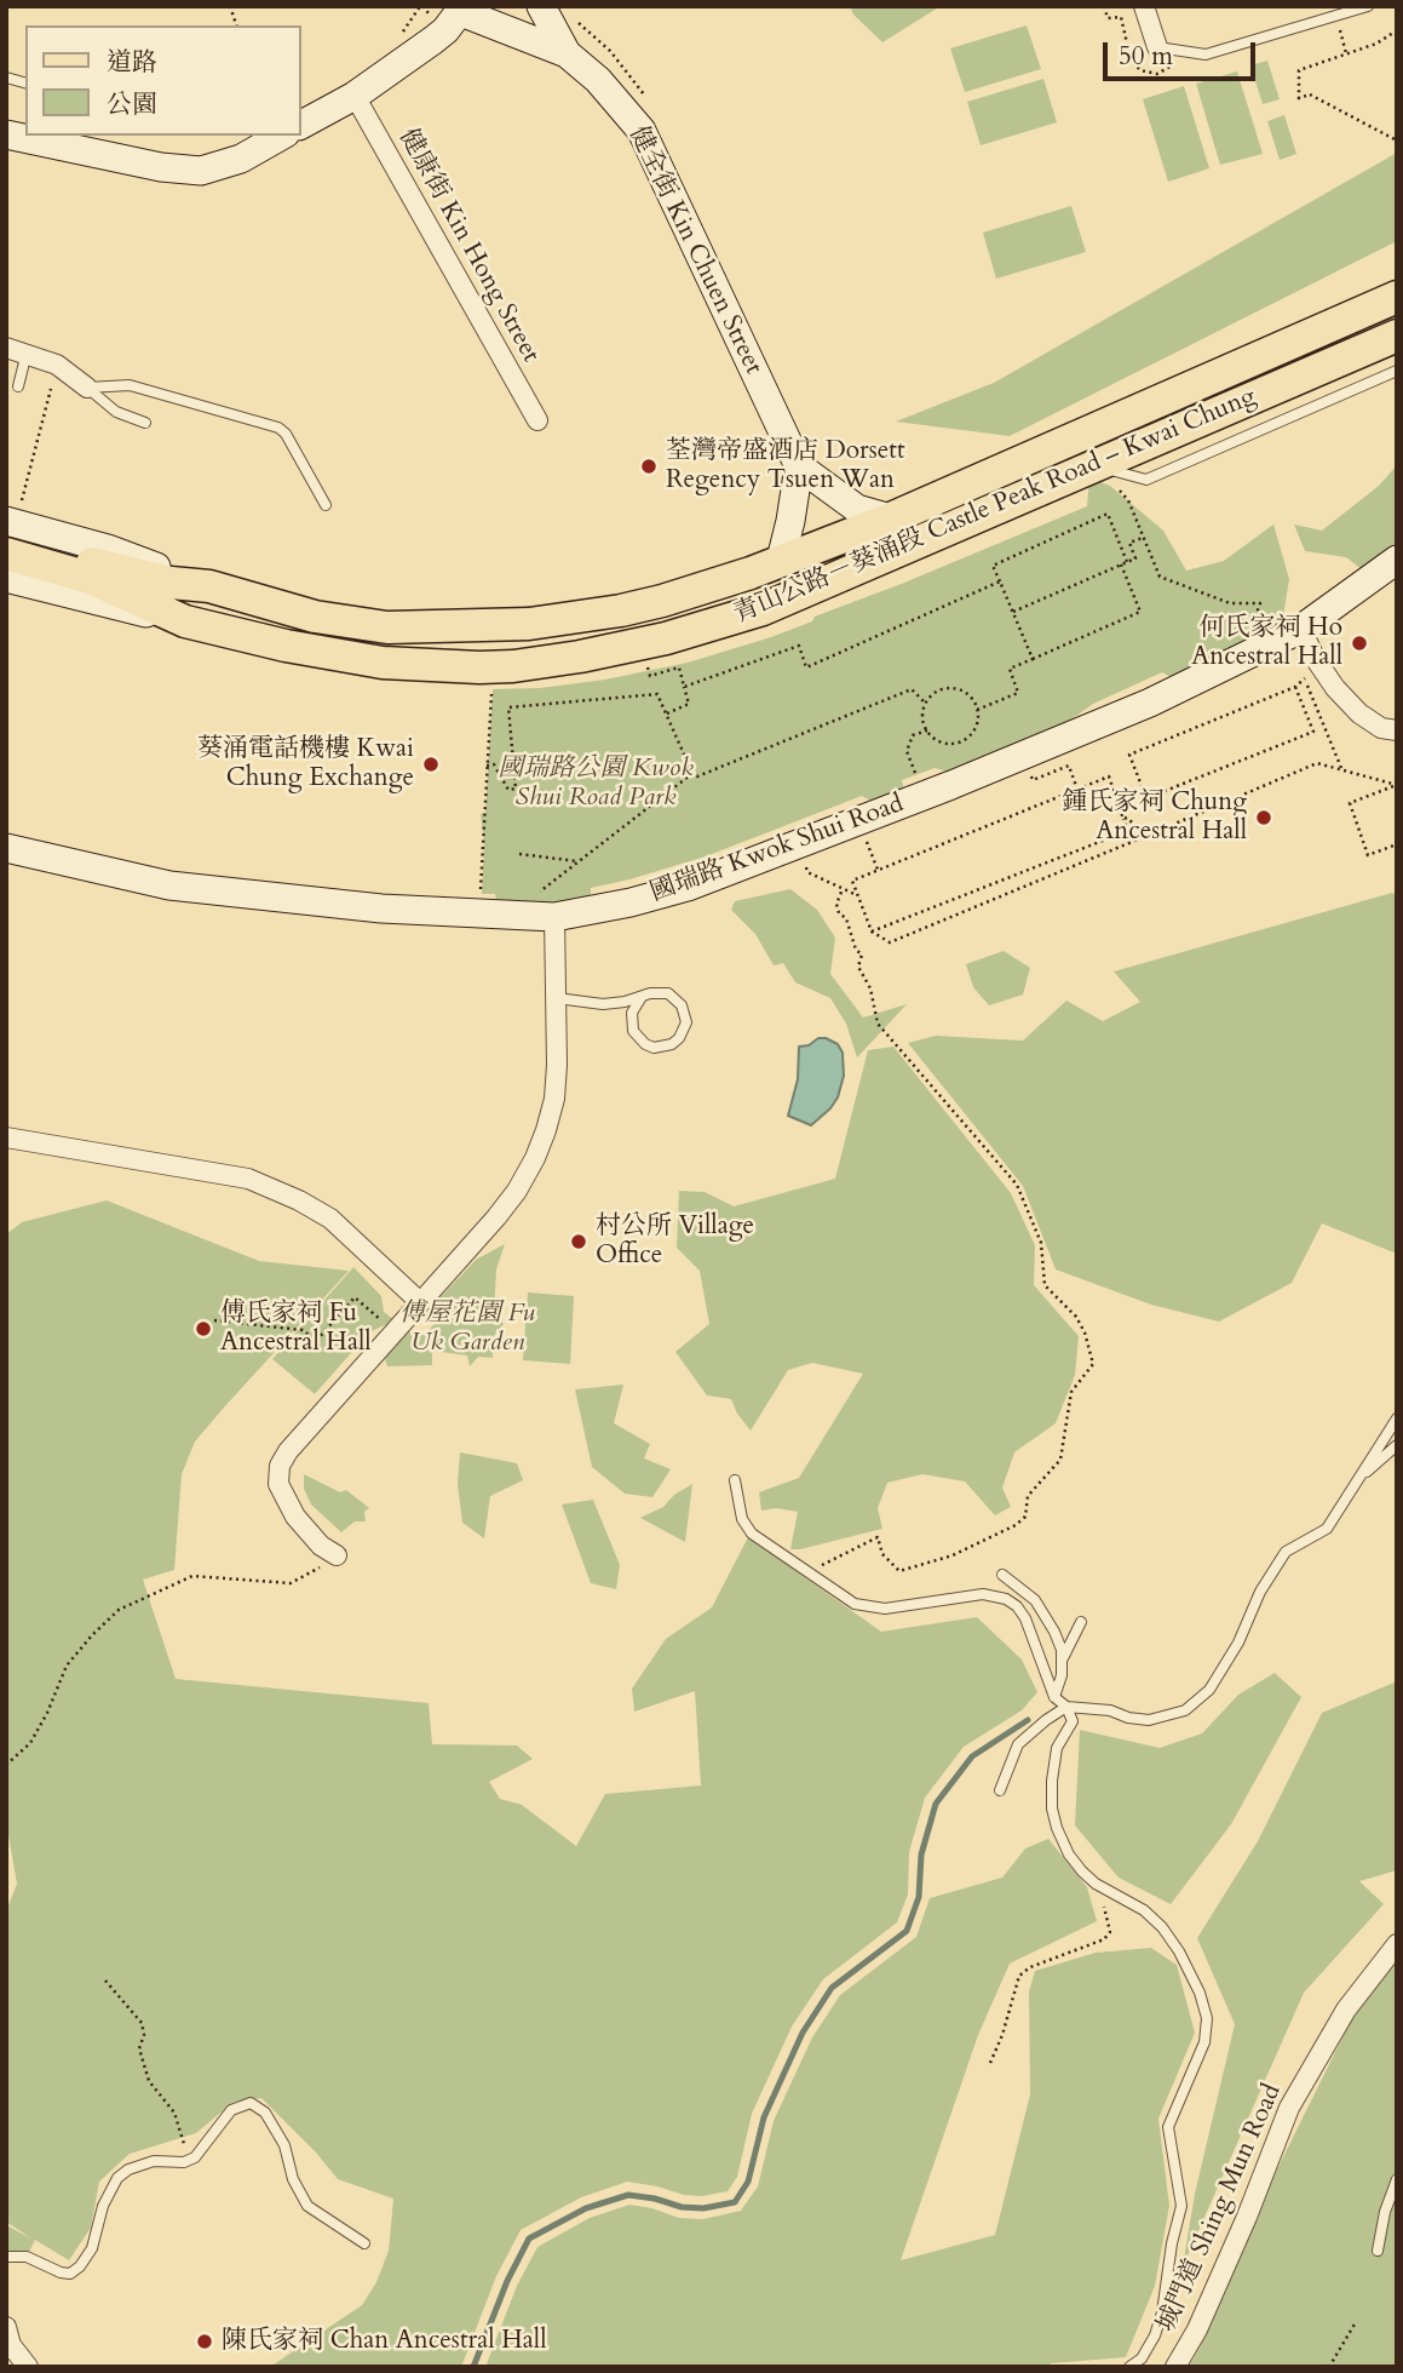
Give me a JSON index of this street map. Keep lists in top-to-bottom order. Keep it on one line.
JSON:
{"streets":{"main road":["青山公路－葵涌段 Castle Peak Road – Kwai Chung"],"street":["健康街 Kin Hong Street","健全街 Kin Chuen Street","國瑞路 Kwok Shui Road","城門道 Shing Mun Road"]},"crossings":[["健全街 Kin Chuen Street","青山公路－葵涌段 Castle Peak Road – Kwai Chung"]],"parks":["國瑞路公園 Kwok Shui Road Park","傅屋花園 Fu Uk Garden"],"places":["荃灣帝盛酒店 Dorsett Regency Tsuen Wan","何氏家祠 Ho Ancestral Hall","葵涌電話機樓 Kwai Chung Exchange","鍾氏家祠 Chung Ancestral Hall","村公所 Village Office","傅氏家祠 Fu Ancestral Hall","陳氏家祠 Chan Ancestral Hall"],"legend":["道路","公園"],"scale_bar":"50 m"}
